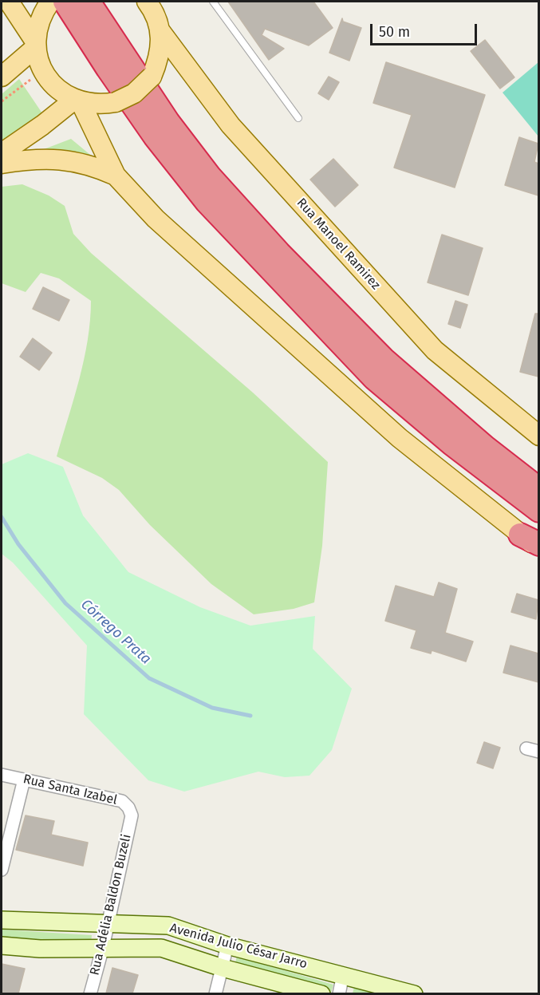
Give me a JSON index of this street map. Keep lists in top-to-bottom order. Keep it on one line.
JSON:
{"streets":{"main road":["Rua Manoel Ramirez"],"street":["Rua Santa Izabel","Rua Adélia Baldon Buzeli","Avenida Julio César Jarro"]},"crossings":[["Rua Santa Izabel","Rua Adélia Baldon Buzeli"],["Rua Adélia Baldon Buzeli","Avenida Julio César Jarro"]],"water":["Córrego Prata"],"scale_bar":"50 m"}
